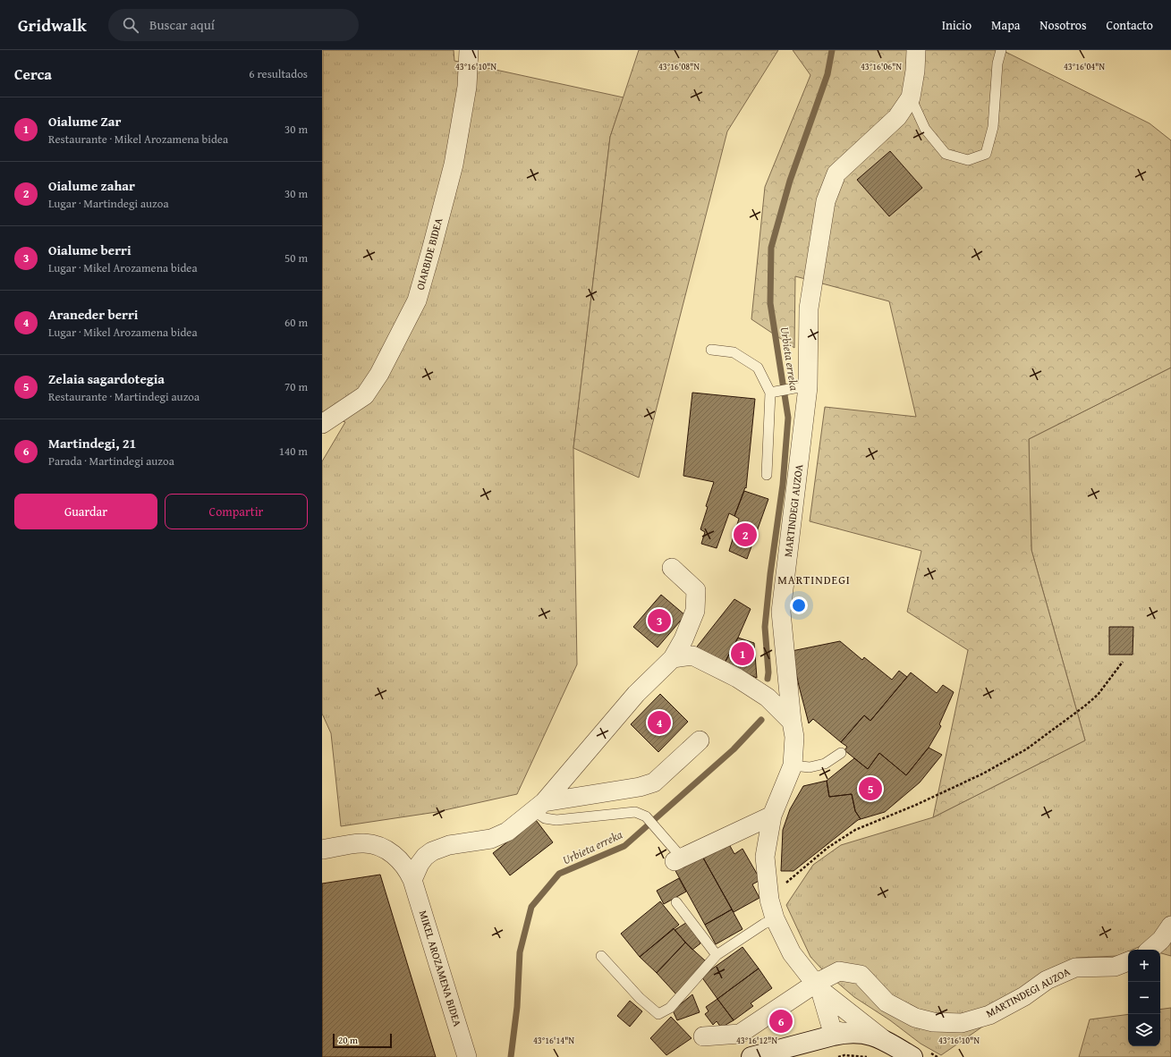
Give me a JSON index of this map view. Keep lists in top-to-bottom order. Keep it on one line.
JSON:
{"streets":{"street":["OIARBIDE BIDEA","MARTINDEGI AUZOA","MIKEL AROZAMENA BIDEA"]},"districts":["MARTINDEGI"],"water":["Urbieta erreka"],"scale_bar":"20 m","page":{"header":"Gridwalk","search":"Buscar aquí","nav":["Inicio","Mapa","Nosotros","Contacto"],"heading":["Cerca","6 resultados"],"list":[{"mark":"1","name":"Oialume Zar","note":"Restaurante · Mikel Arozamena bidea","value":"30 m"},{"mark":"2","name":"Oialume zahar","note":"Lugar · Martindegi auzoa","value":"30 m"},{"mark":"3","name":"Oialume berri","note":"Lugar · Mikel Arozamena bidea","value":"50 m"},{"mark":"4","name":"Araneder berri","note":"Lugar · Mikel Arozamena bidea","value":"60 m"},{"mark":"5","name":"Zelaia sagardotegia","note":"Restaurante · Martindegi auzoa","value":"70 m"},{"mark":"6","name":"Martindegi, 21","note":"Parada · Martindegi auzoa","value":"140 m"}],"buttons":["Guardar","Compartir"],"pins":["2","3","1","4","5","6"],"map_buttons":["+","−"],"scale":"20 m"},"coordinates":["43°16'10\"N","43°16'08\"N","43°16'06\"N","43°16'04\"N","43°16'14\"N","43°16'12\"N"]}
